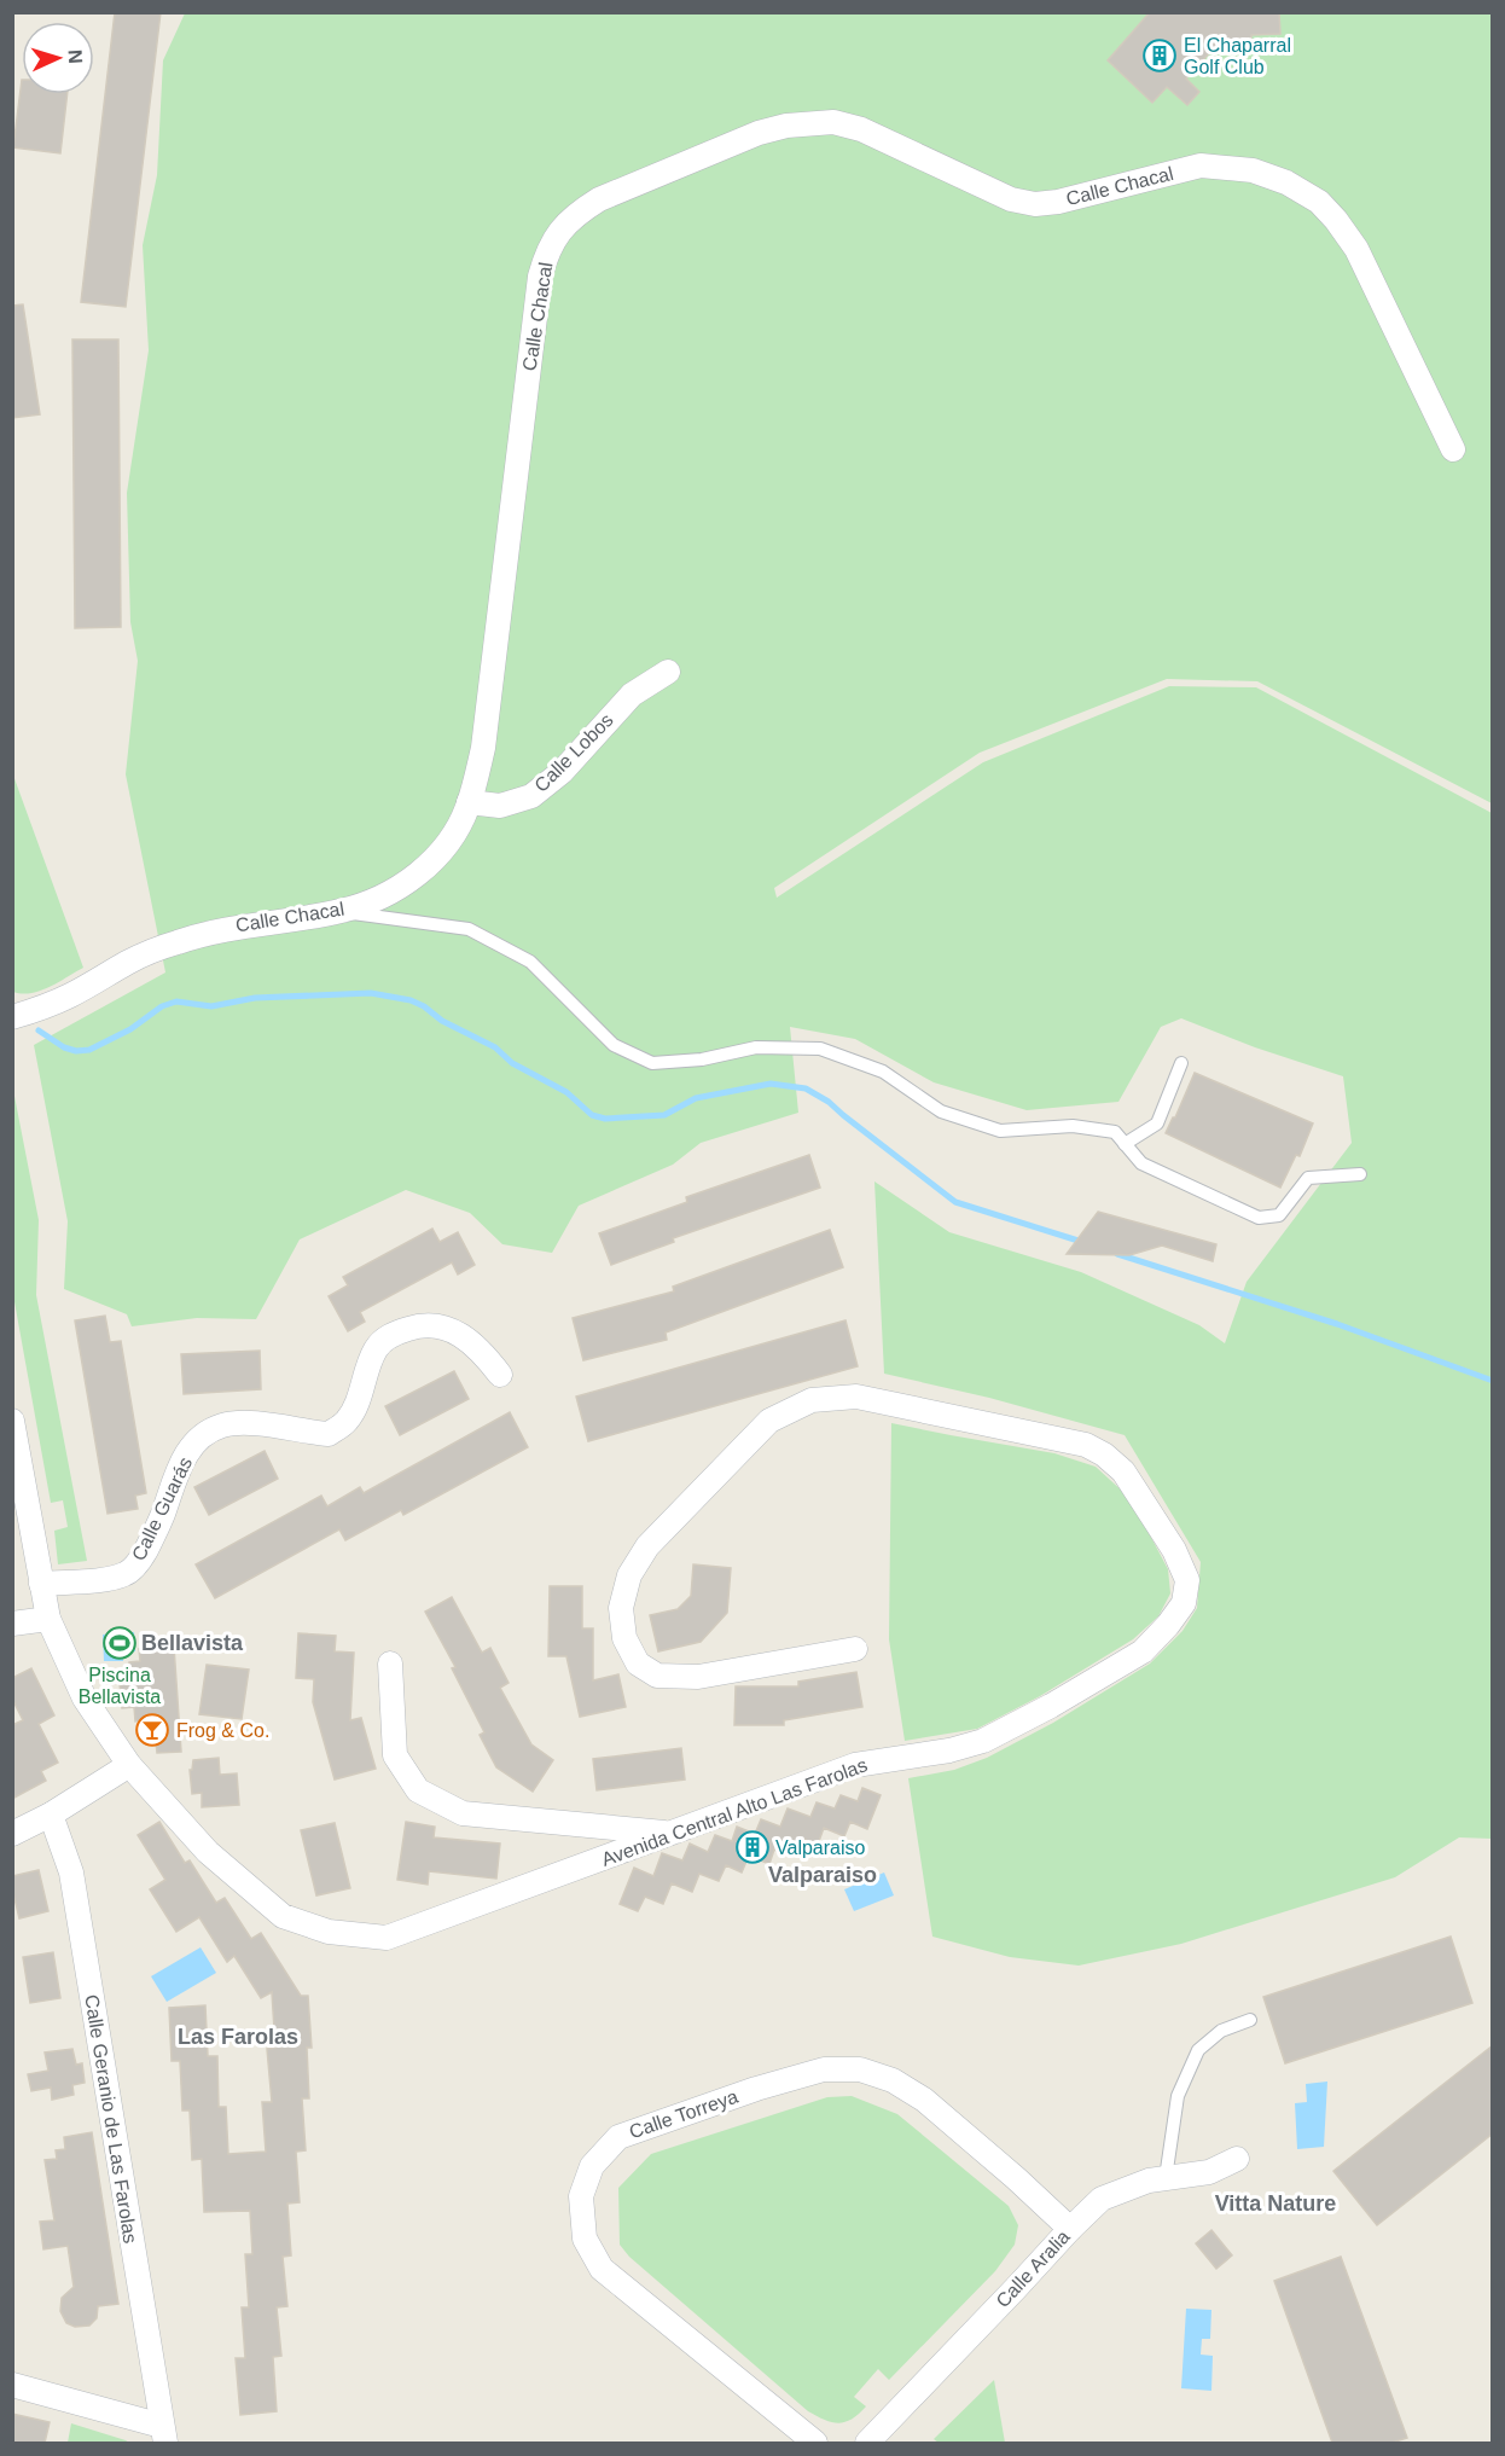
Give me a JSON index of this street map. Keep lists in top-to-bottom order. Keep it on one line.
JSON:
{"streets":{"street":["Calle Chacal","Calle Lobos","Calle Guarás","Avenida Central Alto Las Farolas","Calle Torreya","Calle Geranio de Las Farolas","Calle Aralia"]},"crossings":[["Calle Chacal","Calle Lobos"],["Calle Guarás","Avenida Central Alto Las Farolas"],["Calle Torreya","Calle Aralia"]],"districts":["Bellavista","Valparaiso","Las Farolas","Vitta Nature"],"places":{"building":["El Chaparral Golf Club","Valparaiso"],"sports":["Piscina Bellavista"],"bar":["Frog & Co."]},"north":"right"}
